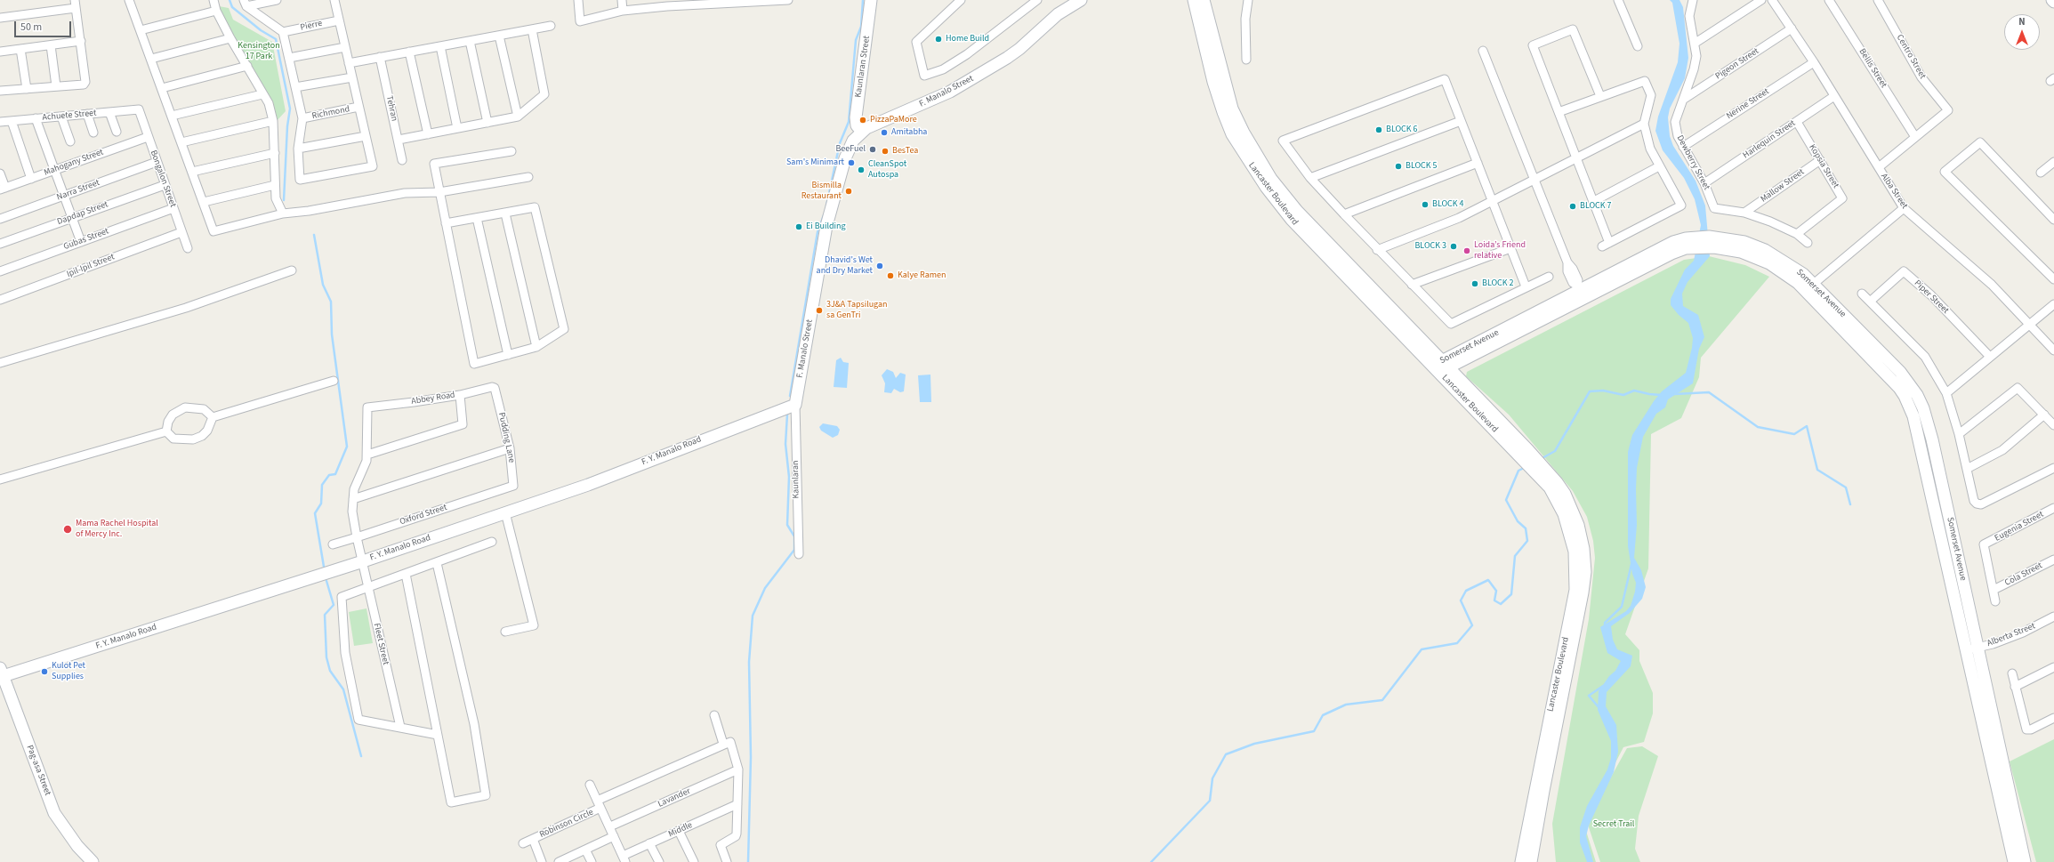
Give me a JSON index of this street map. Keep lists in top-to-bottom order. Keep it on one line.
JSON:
{"streets":{"street":["Pierre","Centro Street","Pigeon Street","Kaunlaran Street","Bellis Street","F. Manalo Street","Nerine Street","Tehran","Richmond","Achuete Street","Harlequin Street","Mahogany Street","Dewberry Street","Kopsia Street","Bongalon Street","Mallow Street","Narra Street","Alba Street","Lancaster Boulevard","Dapdap Street","Gubas Street","Ipil-Ipil Street","Somerset Avenue","Piper Street","Abbey Road","Pudding Lane","F. Y. Manalo Road","Kaunlaran","Oxford Street","Eugenia Street","Cola Street","Alberta Street","Fleet Street","Pag-asa Street","Lavander","Robinson Circle","Middle"]},"crossings":[["Centro Street","Bellis Street"],["Pigeon Street","Dewberry Street"],["Pigeon Street","Alba Street"],["Kaunlaran Street","F. Manalo Street"],["F. Manalo Street","F. Y. Manalo Road"],["F. Manalo Street","Kaunlaran"],["Nerine Street","Dewberry Street"],["Nerine Street","Alba Street"],["Achuete Street","Bongalon Street"],["Harlequin Street","Dewberry Street"],["Harlequin Street","Kopsia Street"],["Harlequin Street","Alba Street"],["Mahogany Street","Bongalon Street"],["Dewberry Street","Kopsia Street"],["Dewberry Street","Mallow Street"],["Kopsia Street","Mallow Street"],["Bongalon Street","Narra Street"],["Bongalon Street","Dapdap Street"],["Bongalon Street","Gubas Street"],["Bongalon Street","Ipil-Ipil Street"],["Lancaster Boulevard","Somerset Avenue"],["Somerset Avenue","Alberta Street"],["Abbey Road","Pudding Lane"],["Abbey Road","Fleet Street"],["Pudding Lane","Oxford Street"],["F. Y. Manalo Road","Kaunlaran"],["F. Y. Manalo Road","Fleet Street"],["F. Y. Manalo Road","Pag-asa Street"],["Oxford Street","Fleet Street"],["Eugenia Street","Cola Street"]],"parks":["Kensington 17 Park","Secret Trail"],"places":["Home Build","PizzaPaMore","BLOCK 6","Amitabha","BeeFuel","BesTea","Sam's Minimart","BLOCK 5","CleanSpot Autospa","Bismilla Restaurant","BLOCK 4","BLOCK 7","Ei Building","BLOCK 3","Loida’s Friend relative","Dhavid's Wet and Dry Market","Kalye Ramen","BLOCK 2","3J&A Tapsilugan sa GenTri","Mama Rachel Hospital of Mercy Inc.","Kulot Pet Supplies"],"scale_bar":"50 m","north":"top"}
